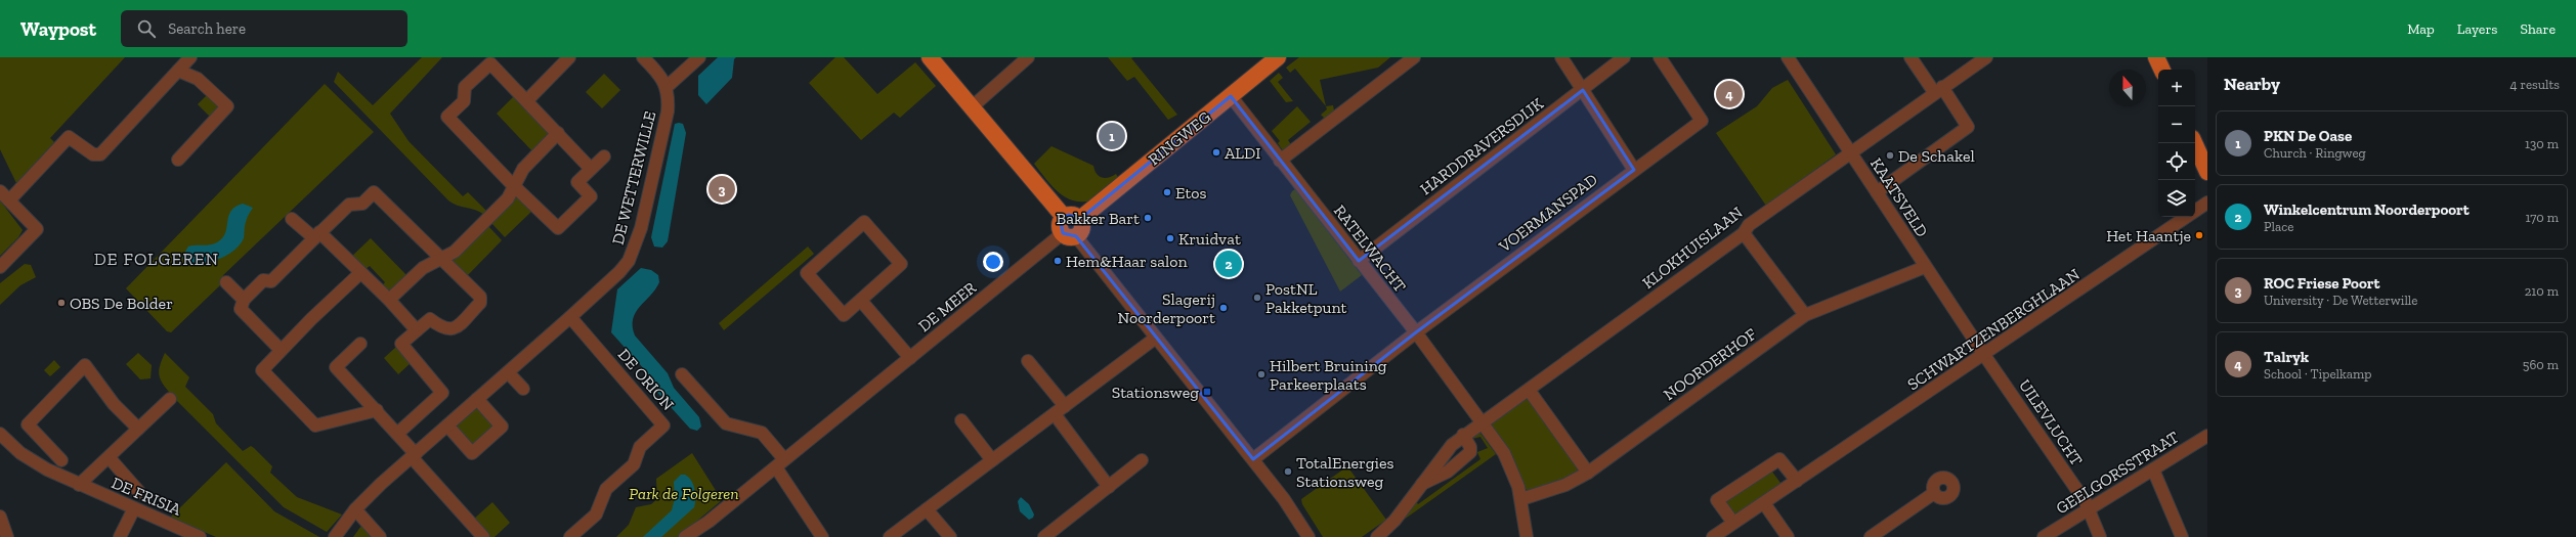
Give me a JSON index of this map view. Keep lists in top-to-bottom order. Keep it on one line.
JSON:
{"streets":{"main road":["RINGWEG"],"street":["HARDDRAVERSDIJK","DE WETTERWILLE","KAATSVELD","VOERMANSPAD","KLOKHUISLAAN","RATELWACHT","DE MEER","SCHWARTZENBERGHLAAN","NOORDERHOF","DE ORION","UILEVLUCHT","GEELGORSSTRAAT","DE FRISIA"]},"crossings":[["RINGWEG","RATELWACHT"],["HARDDRAVERSDIJK","RATELWACHT"],["DE WETTERWILLE","DE ORION"],["KAATSVELD","KLOKHUISLAAN"],["KAATSVELD","SCHWARTZENBERGHLAAN"],["KAATSVELD","NOORDERHOF"],["KAATSVELD","UILEVLUCHT"],["VOERMANSPAD","RATELWACHT"],["KLOKHUISLAAN","RATELWACHT"],["RATELWACHT","NOORDERHOF"],["SCHWARTZENBERGHLAAN","UILEVLUCHT"],["UILEVLUCHT","GEELGORSSTRAAT"]],"districts":["DE FOLGEREN"],"parks":["Park de Folgeren"],"places":{"other":["ALDI","De Schakel","Etos","Bakker Bart","Het Haantje","Kruidvat","Hem&Haar salon","PostNL Pakketpunt","OBS De Bolder","Slagerij Noorderpoort","Hilbert Bruining Parkeerplaats","TotalEnergies Stationsweg"],"transit":["Stationsweg"]},"north":"top","page":{"header":"Waypost","search":"Search here","nav":["Map","Layers","Share"],"heading":["Nearby","4 results"],"map_buttons":["+","−"],"pins":["4","1","3","2"],"list":[{"mark":"1","name":"PKN De Oase","note":"Church · Ringweg","value":"130 m"},{"mark":"2","name":"Winkelcentrum Noorderpoort","note":"Place","value":"170 m"},{"mark":"3","name":"ROC Friese Poort","note":"University · De Wetterwille","value":"210 m"},{"mark":"4","name":"Talryk","note":"School · Tipelkamp","value":"560 m"}]}}
